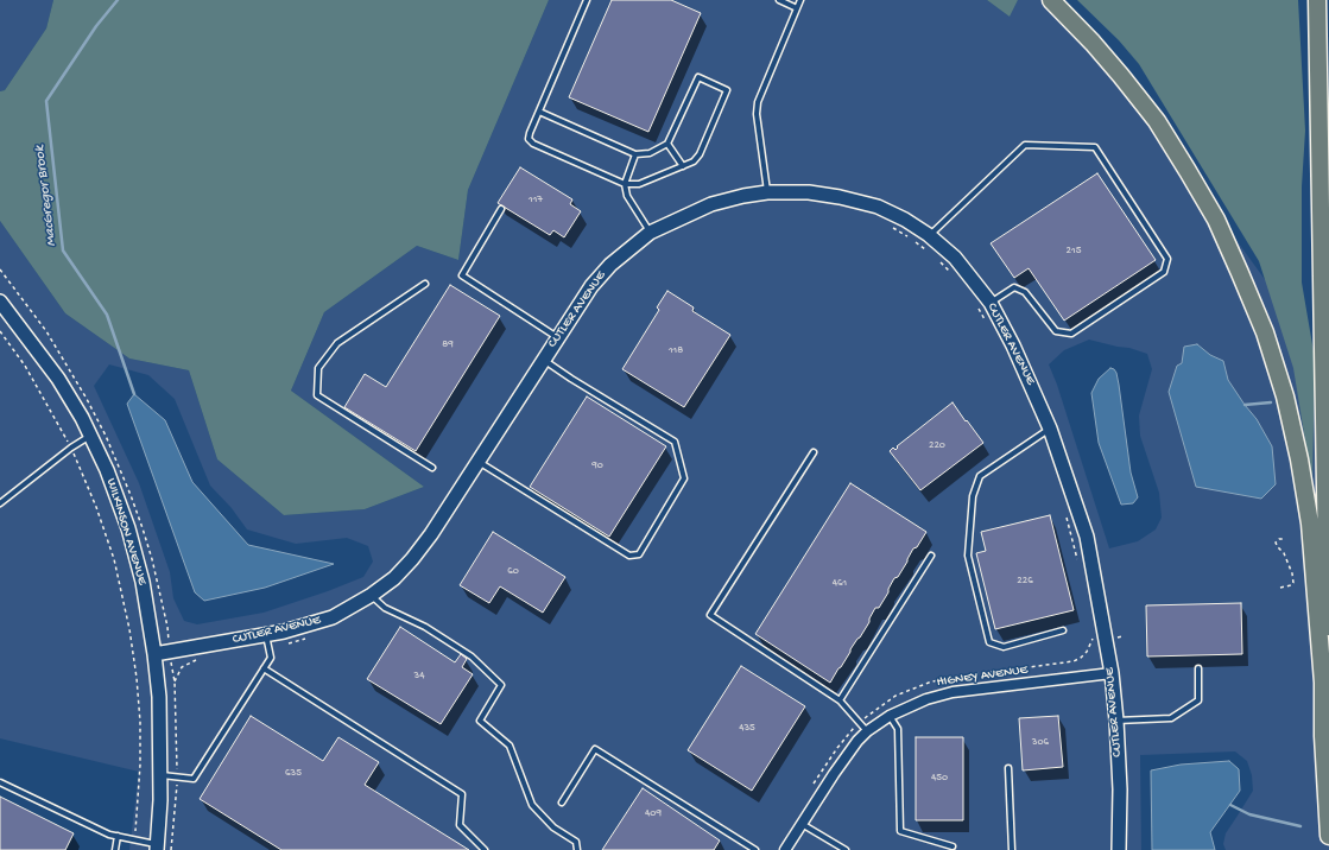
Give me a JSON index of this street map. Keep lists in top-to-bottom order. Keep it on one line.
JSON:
{"streets":{"street":["CUTLER AVENUE","WILKINSON AVENUE","HIGNEY AVENUE"]},"crossings":[["CUTLER AVENUE","WILKINSON AVENUE"],["CUTLER AVENUE","HIGNEY AVENUE"]],"water":["MacGregor Brook"],"house_numbers":["117","215","89","118","220","90","60","226","461","34","435","306","635","450","409"]}
